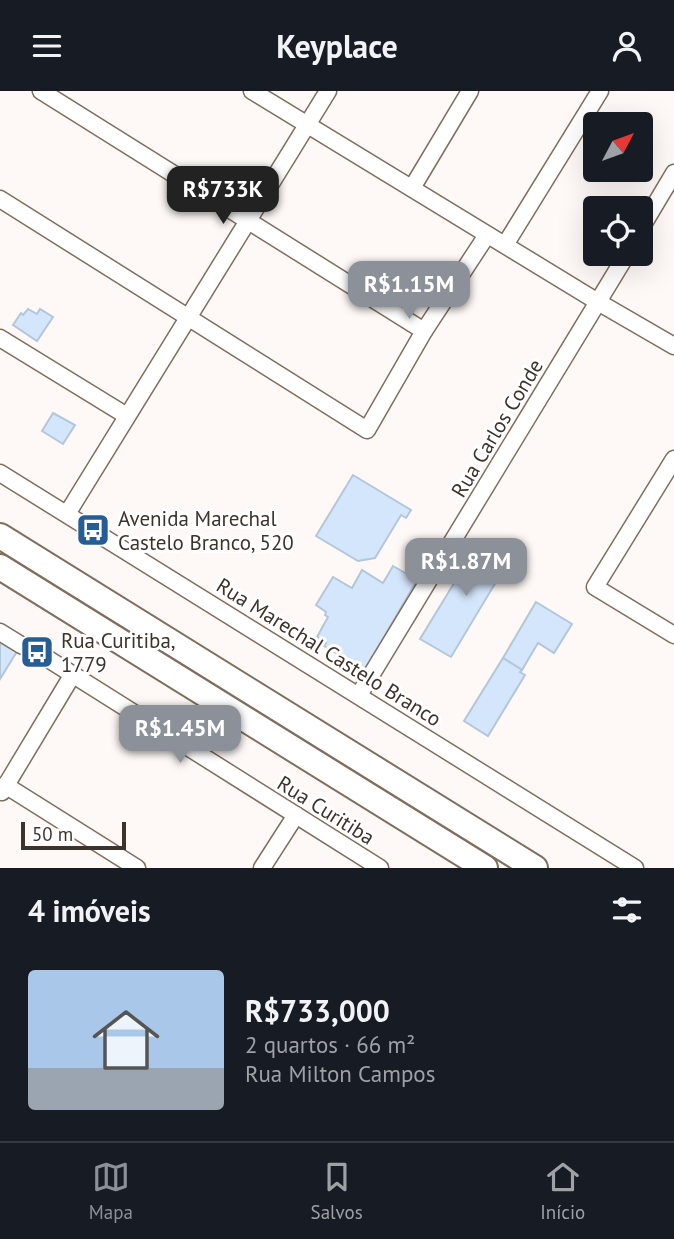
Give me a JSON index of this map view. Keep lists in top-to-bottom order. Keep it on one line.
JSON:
{"streets":{"street":["Rua Carlos Conde","Rua Marechal Castelo Branco","Rua Curitiba"]},"crossings":[["Rua Carlos Conde","Rua Marechal Castelo Branco"]],"places":{"bus stop":["Avenida Marechal Castelo Branco, 520","Rua Curitiba, 1779"]},"scale_bar":"50 m","north":"top right","page":{"header":"Keyplace","price":["R$733K","R$1.15M","R$1.87M","R$1.45M"],"scale":"50 m","heading":"4 imóveis","list":[{"name":"R$733,000","note":"2 quartos · 66 m² · Rua Milton Campos"}],"tabs":["Mapa","Salvos","Início"]}}
